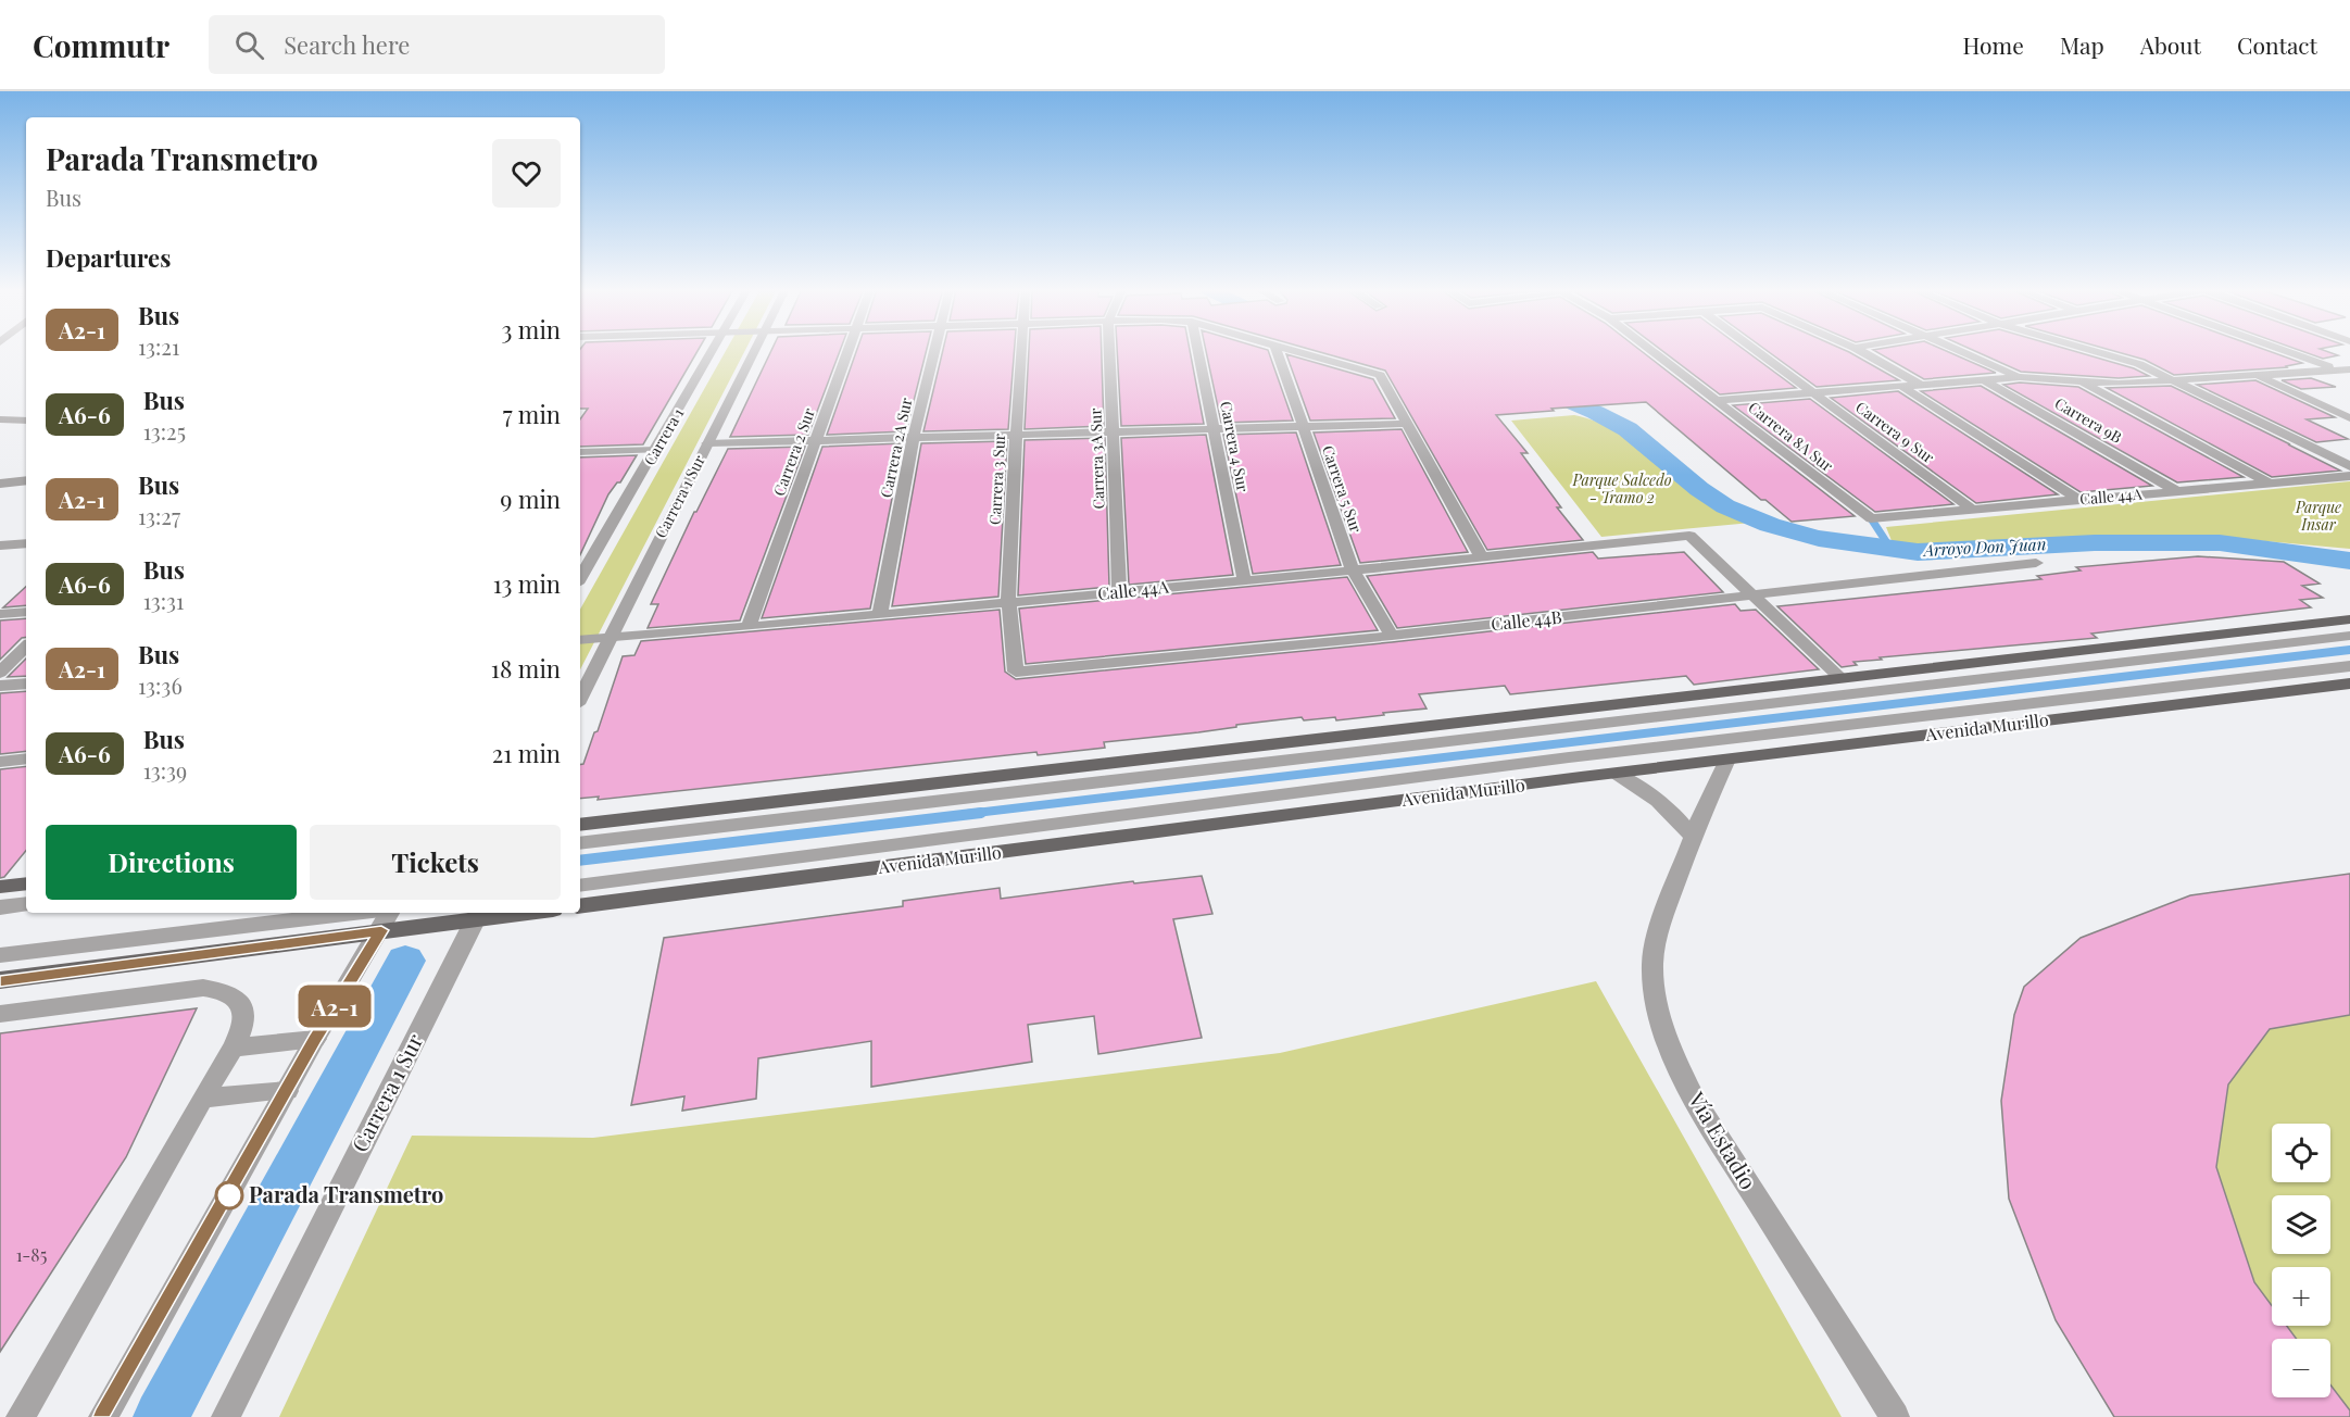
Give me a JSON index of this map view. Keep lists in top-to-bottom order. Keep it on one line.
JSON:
{"streets":{"main road":["Avenida Murillo"],"street":["Carrera 9B","Carrera 9 Sur","Carrera 1","Carrera 8A Sur","Carrera 4 Sur","Carrera 2A Sur","Carrera 2 Sur","Carrera 3A Sur","Carrera 3 Sur","Carrera 5 Sur","Carrera 1 Sur","Calle 44A","Calle 44B","Vía Estadio"]},"crossings":[["Carrera 9B","Calle 44A"],["Carrera 9 Sur","Calle 44A"],["Carrera 8A Sur","Calle 44A"],["Carrera 4 Sur","Calle 44A"],["Carrera 2A Sur","Calle 44A"],["Carrera 2 Sur","Calle 44A"],["Carrera 3A Sur","Calle 44A"],["Carrera 3 Sur","Calle 44A"],["Carrera 3 Sur","Calle 44B"],["Carrera 5 Sur","Calle 44A"],["Carrera 5 Sur","Calle 44B"],["Carrera 1 Sur","Calle 44A"],["Calle 44A","Calle 44B"],["Avenida Murillo","Vía Estadio"]],"water":["Arroyo Don Juan"],"parks":["Parque Salcedo - Tramo 2","Parque Insar"],"places":["Parada Transmetro"],"lines":["bus line A2-1"],"house_numbers":["1-85"],"page":{"header":"Commutr","search":"Search here","nav":["Home","Map","About","Contact"],"on_map":"A2-1","heading":[["Parada Transmetro","Bus"],"Departures"],"list":[{"mark":"A2-1","name":"Bus","note":"13:21","value":"3 min"},{"mark":"A6-6","name":"Bus","note":"13:25","value":"7 min"},{"mark":"A2-1","name":"Bus","note":"13:27","value":"9 min"},{"mark":"A6-6","name":"Bus","note":"13:31","value":"13 min"},{"mark":"A2-1","name":"Bus","note":"13:36","value":"18 min"},{"mark":"A6-6","name":"Bus","note":"13:39","value":"21 min"}],"buttons":["Directions","Tickets"],"map_buttons":["+","−"]}}
